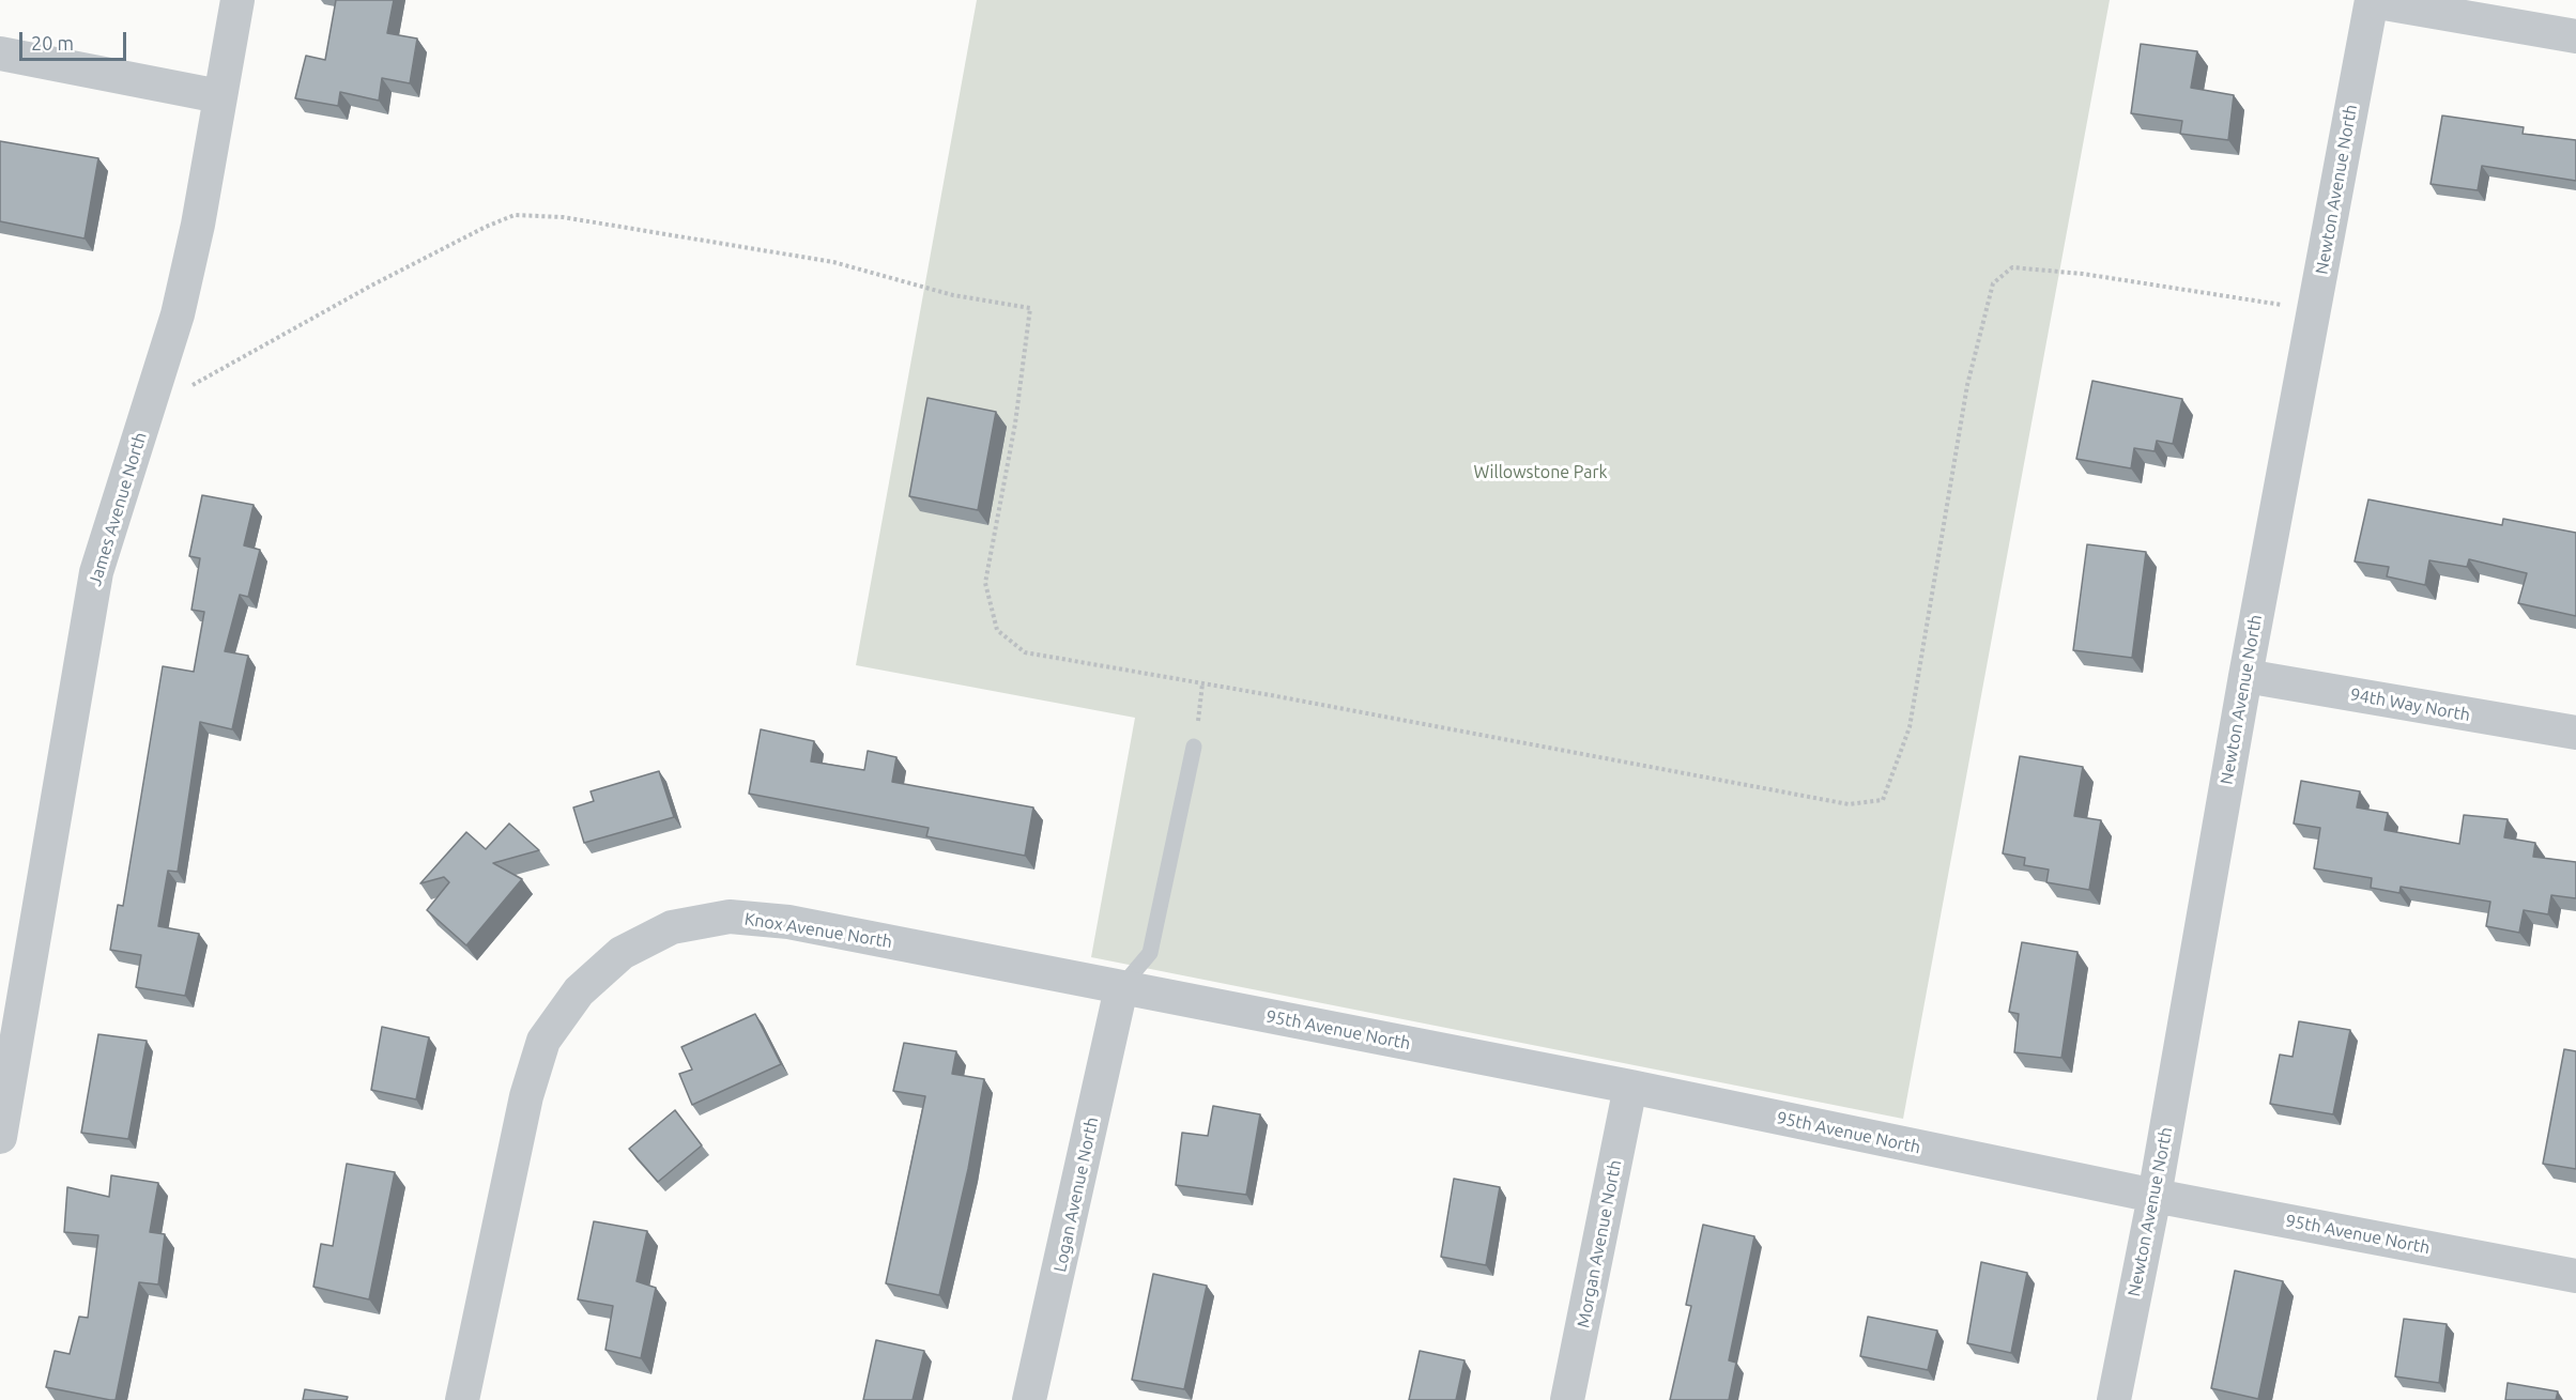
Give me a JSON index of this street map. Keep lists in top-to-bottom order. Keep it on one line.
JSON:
{"streets":{"street":["Newton Avenue North","James Avenue North","94th Way North","Knox Avenue North","95th Avenue North","Logan Avenue North","Morgan Avenue North"]},"crossings":[["Newton Avenue North","94th Way North"],["Newton Avenue North","95th Avenue North"],["Knox Avenue North","95th Avenue North"],["Knox Avenue North","Logan Avenue North"],["95th Avenue North","Logan Avenue North"],["95th Avenue North","Morgan Avenue North"]],"parks":["Willowstone Park"],"scale_bar":"20 m"}
